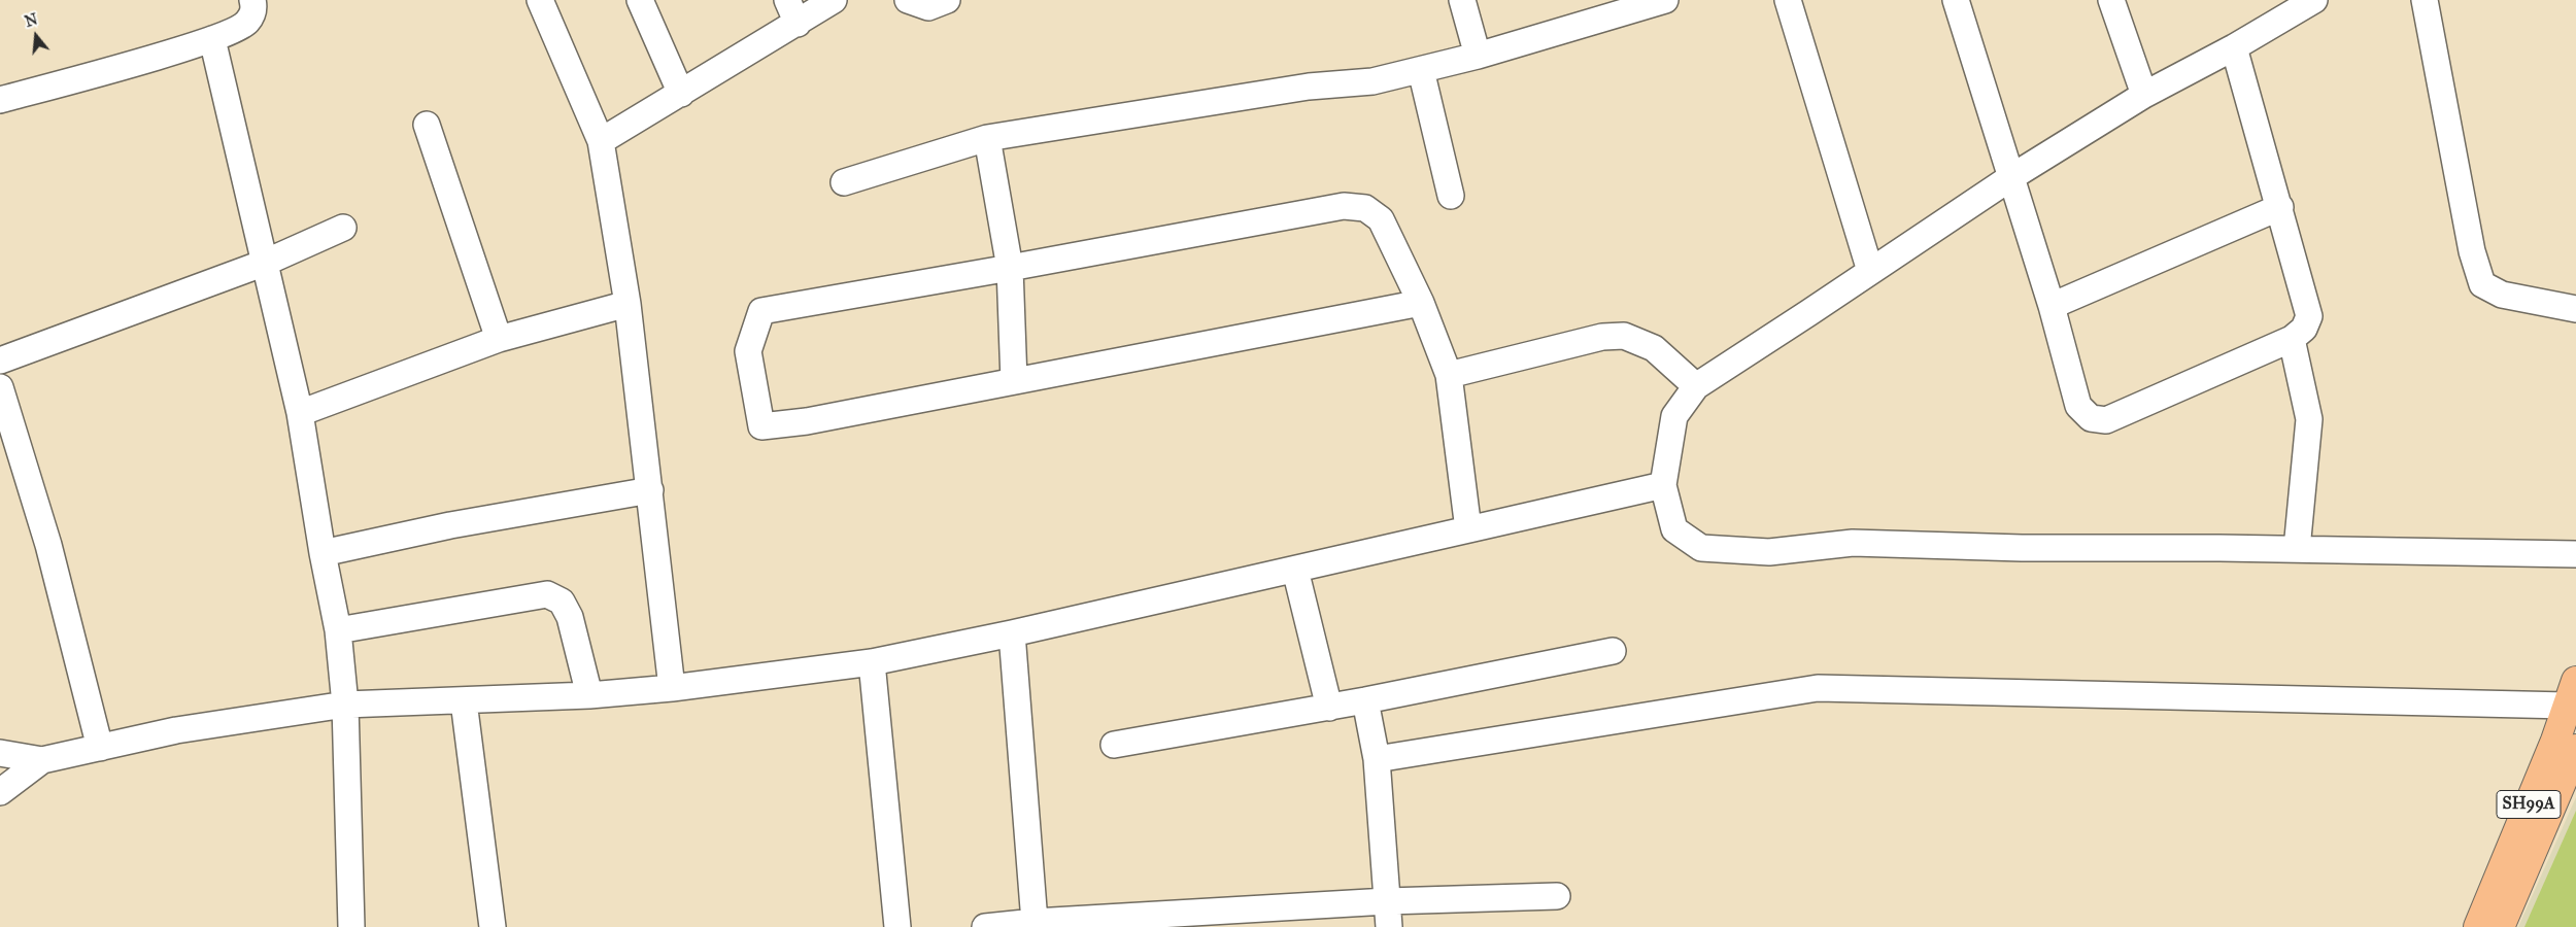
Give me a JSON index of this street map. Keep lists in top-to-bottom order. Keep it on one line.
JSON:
{"streets":{"main road":["SH99A"]},"north":"top"}
